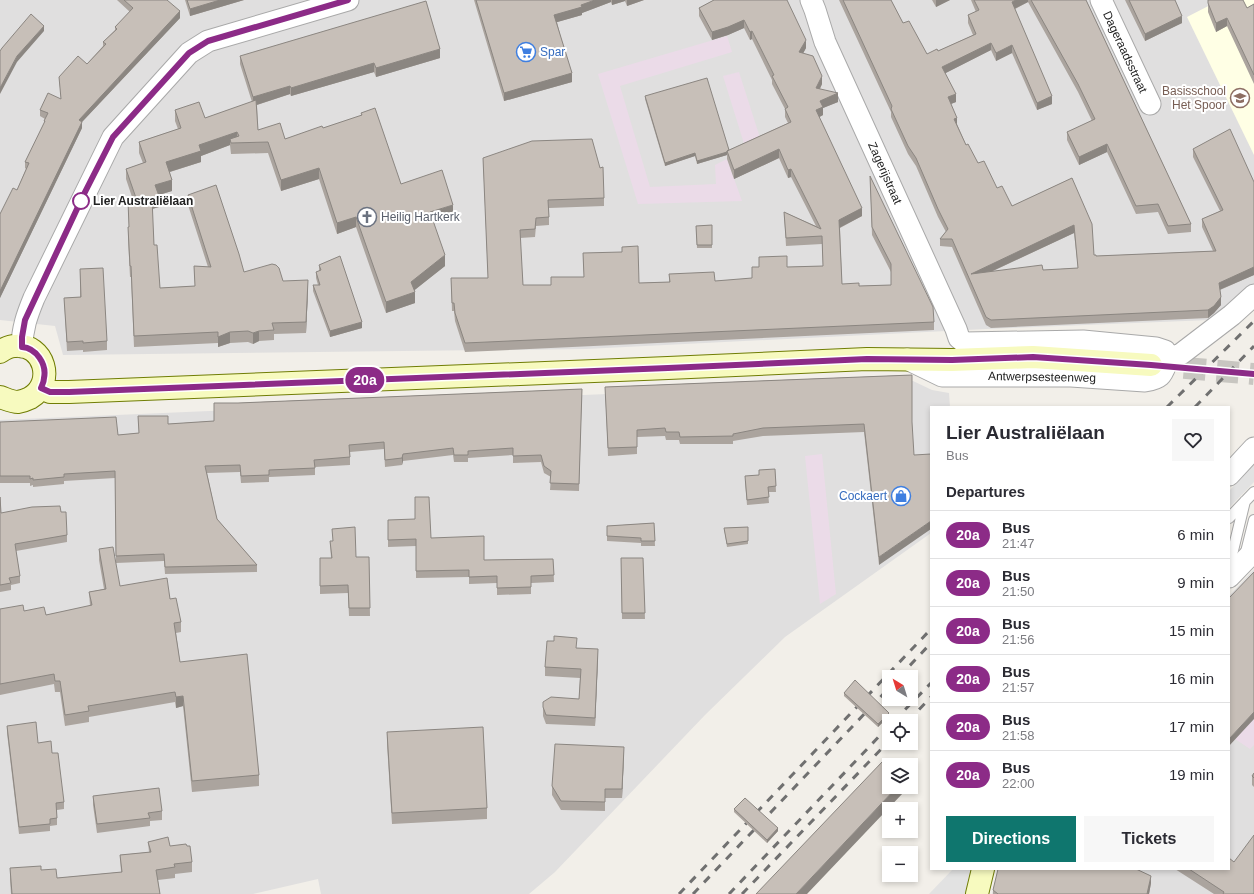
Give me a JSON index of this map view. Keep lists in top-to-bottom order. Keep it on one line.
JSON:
{"streets":{"street":["Dageraadsstraat","Zagerijstraat","Antwerpsesteenweg"]},"crossings":[["Zagerijstraat","Antwerpsesteenweg"]],"places":{"supermarket":["Spar"],"school or university":["Basisschool Het Spoor"],"other":["Lier Australiëlaan"],"church":["Heilig Hartkerk"],"shop":["Cockaert"]},"lines":["bus line 20a"],"north":"top left","page":{"on_map":"20a","heading":[["Lier Australiëlaan","Bus"],"Departures"],"list":[{"mark":"20a","name":"Bus","note":"21:47","value":"6 min"},{"mark":"20a","name":"Bus","note":"21:50","value":"9 min"},{"mark":"20a","name":"Bus","note":"21:56","value":"15 min"},{"mark":"20a","name":"Bus","note":"21:57","value":"16 min"},{"mark":"20a","name":"Bus","note":"21:58","value":"17 min"},{"mark":"20a","name":"Bus","note":"22:00","value":"19 min"}],"map_buttons":["+","−"],"buttons":["Directions","Tickets"]}}
